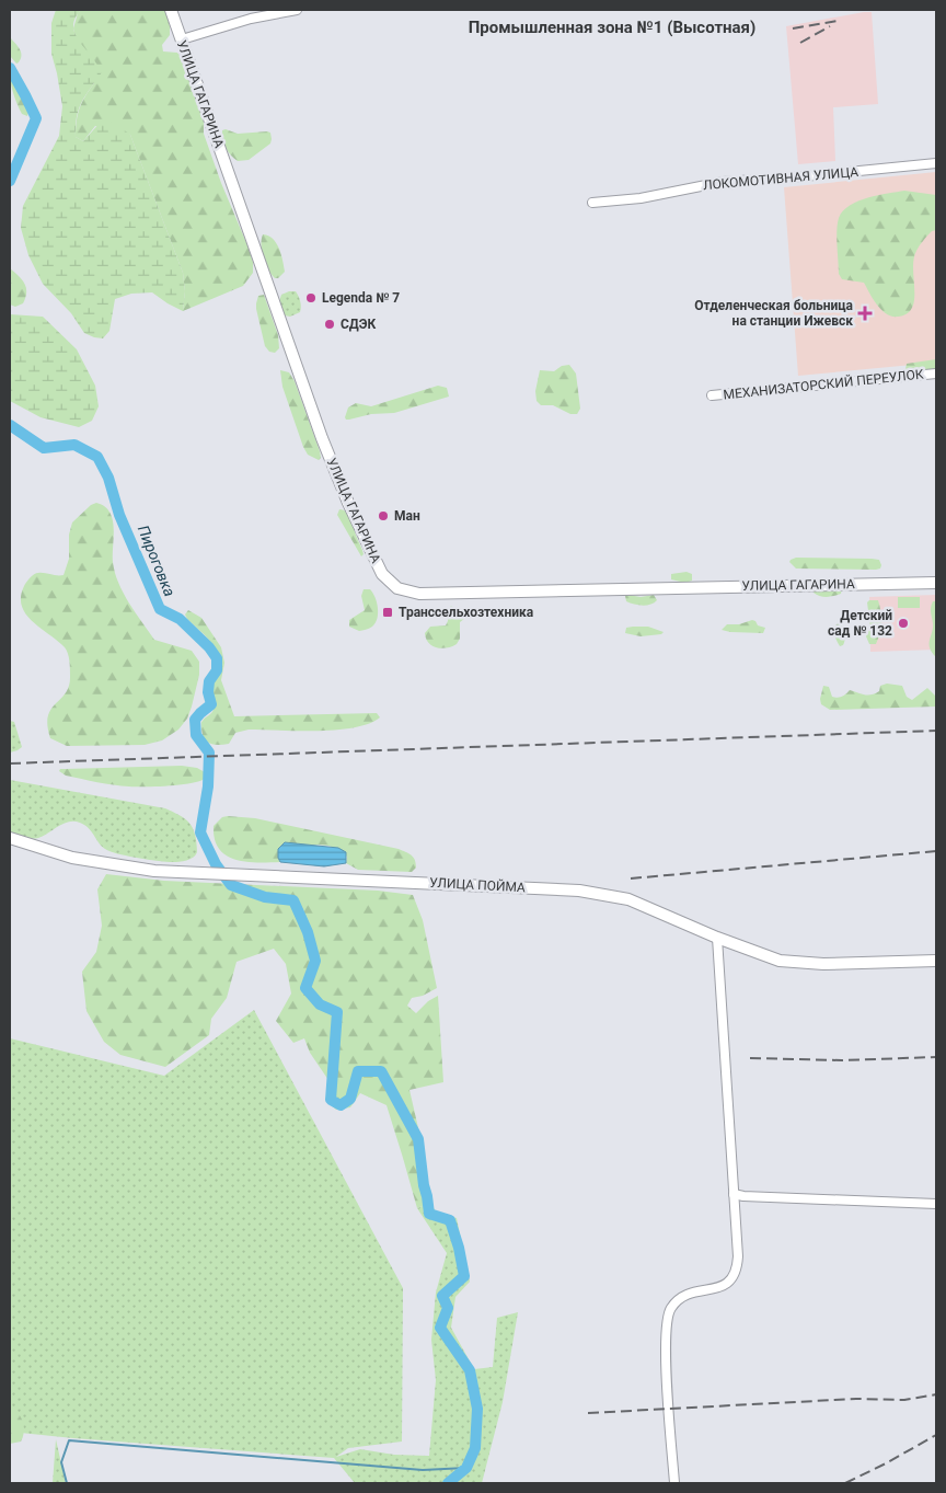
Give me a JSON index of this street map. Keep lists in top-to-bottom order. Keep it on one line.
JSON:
{"streets":{"main road":["УЛИЦА ГАГАРИНА","УЛИЦА ПОЙМА"],"street":["ЛОКОМОТИВНАЯ УЛИЦА","МЕХАНИЗАТОРСКИЙ ПЕРЕУЛОК"]},"districts":["Промышленная зона №1 (Высотная)"],"water":["Пироговка"],"places":{"other":["Legenda № 7","СДЭК","Ман","Детский сад № 132"],"health":["Отделенческая больница на станции Ижевск"],"transit":["Транссельхозтехника"]}}
